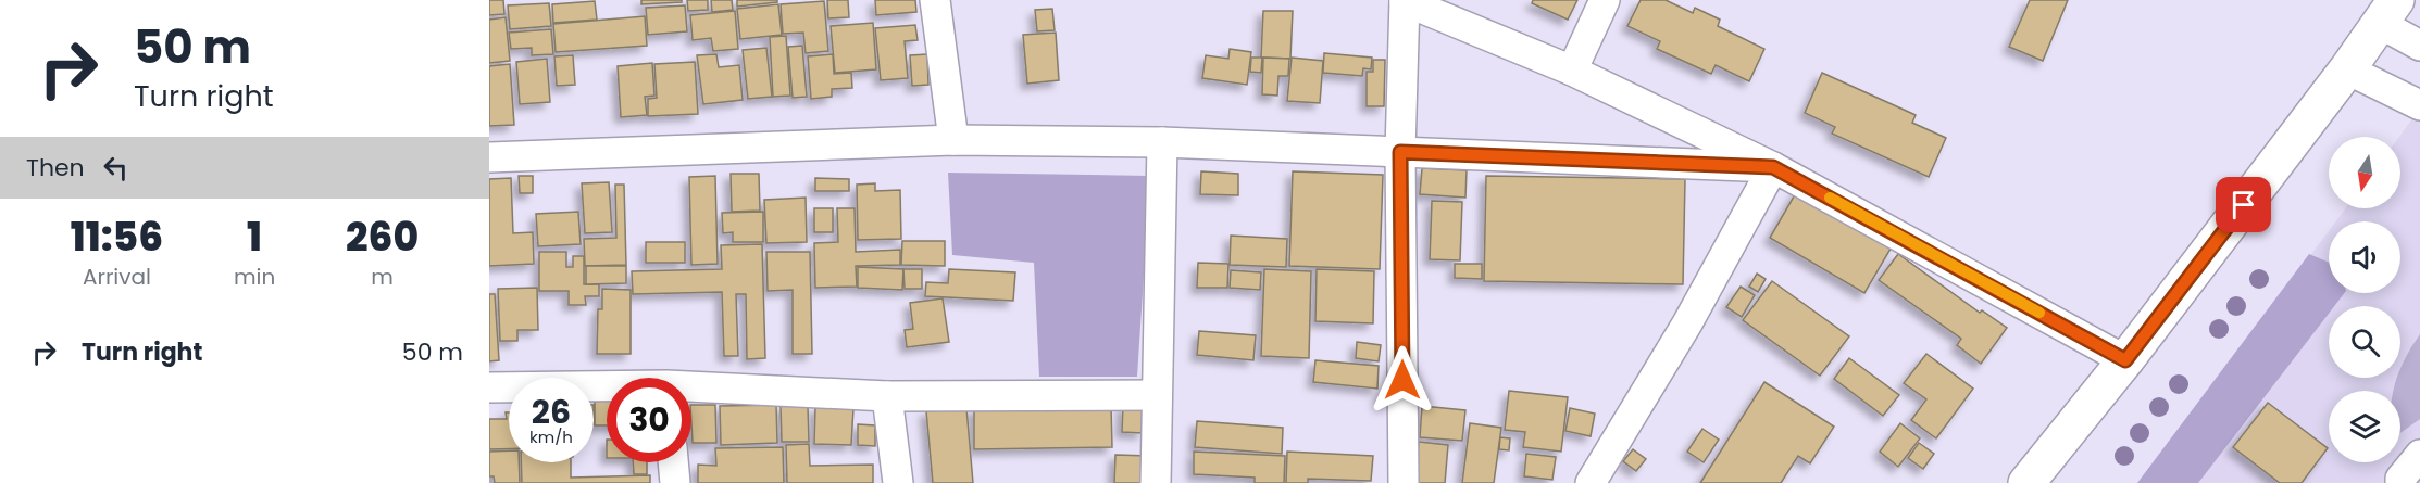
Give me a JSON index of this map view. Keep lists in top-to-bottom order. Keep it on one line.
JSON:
{"north":"bottom","page":{"turn":["50 m","Turn right"],"then":"Then","eta":["11:56","Arrival","1","min","260","m"],"list":[{"name":"Turn right","value":"50 m"}],"speed":"26 km/h","limit":"30"}}
